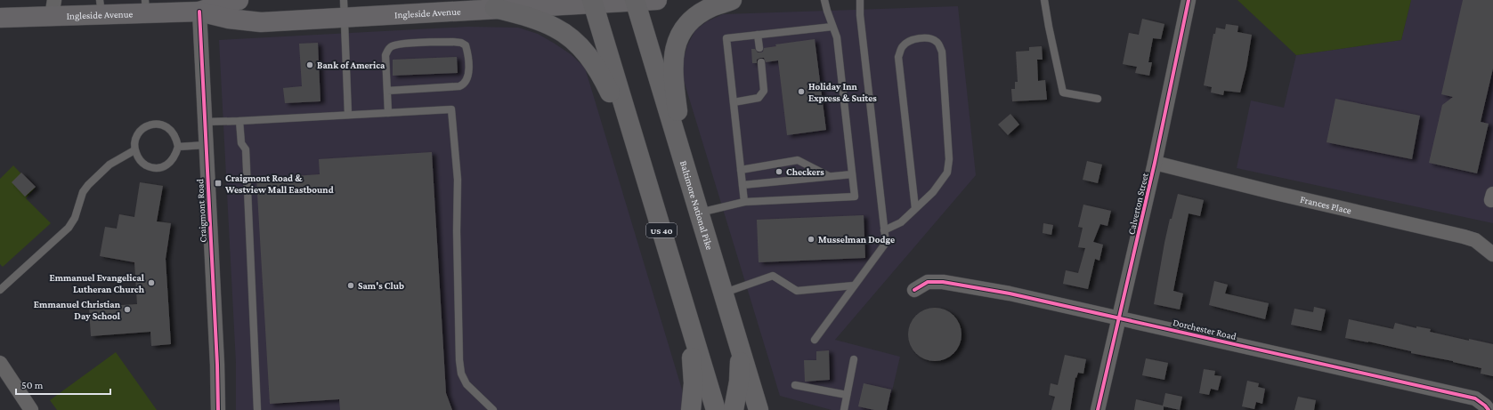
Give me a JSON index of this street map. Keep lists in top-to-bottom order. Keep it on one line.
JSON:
{"streets":{"main road":["Ingleside Avenue","Baltimore National Pike","US 40"],"street":["Calverton Street","Frances Place","Craigmont Road","Dorchester Road"]},"crossings":[["Ingleside Avenue","Baltimore National Pike"],["Ingleside Avenue","Craigmont Road"],["Ingleside Avenue","US 40"],["Calverton Street","Frances Place"],["Calverton Street","Dorchester Road"]],"places":{"other":["Bank of America","Holiday Inn Express & Suites","Checkers","Musselman Dodge","Emmanuel Evangelical Lutheran Church","Sam's Club","Emmanuel Christian Day School"],"transit":["Craigmont Road & Westview Mall Eastbound"]},"scale_bar":"50 m"}
